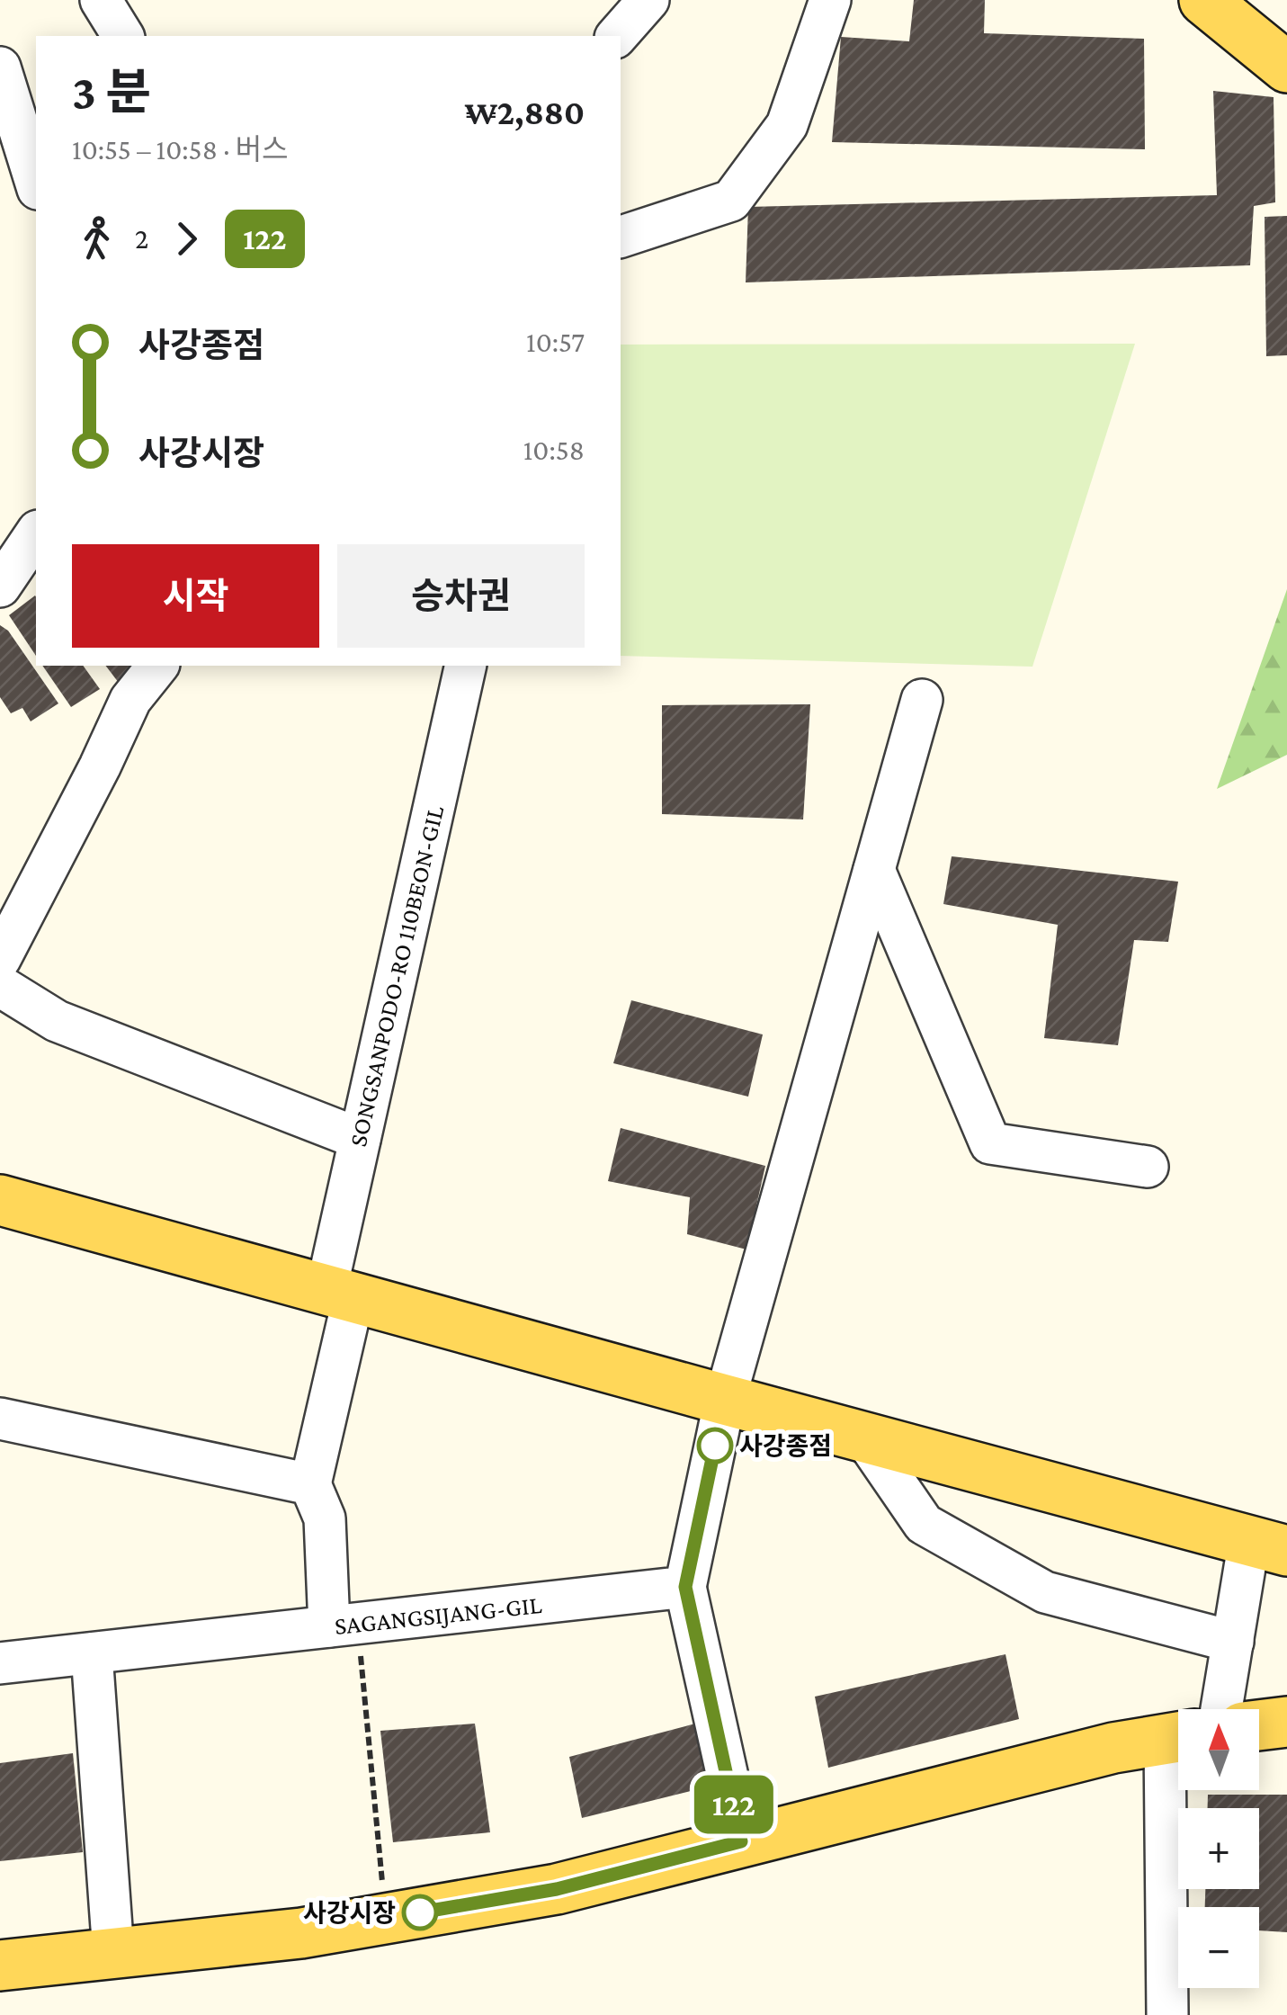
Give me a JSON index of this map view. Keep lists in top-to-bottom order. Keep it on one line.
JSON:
{"streets":{"street":["SONGSANPODO-RO 110BEON-GIL","SAGANGSIJANG-GIL"]},"places":["사강종점","사강시장"],"lines":["bus line 122"],"north":"top","page":{"on_map":"122","heading":["3 분","10:55 – 10:58 · 버스","₩2,880"],"legs":["2","122"],"list":[{"name":"사강종점","value":"10:57"},{"name":"사강시장","value":"10:58"}],"buttons":["시작","승차권"],"map_buttons":["+","−"]}}
